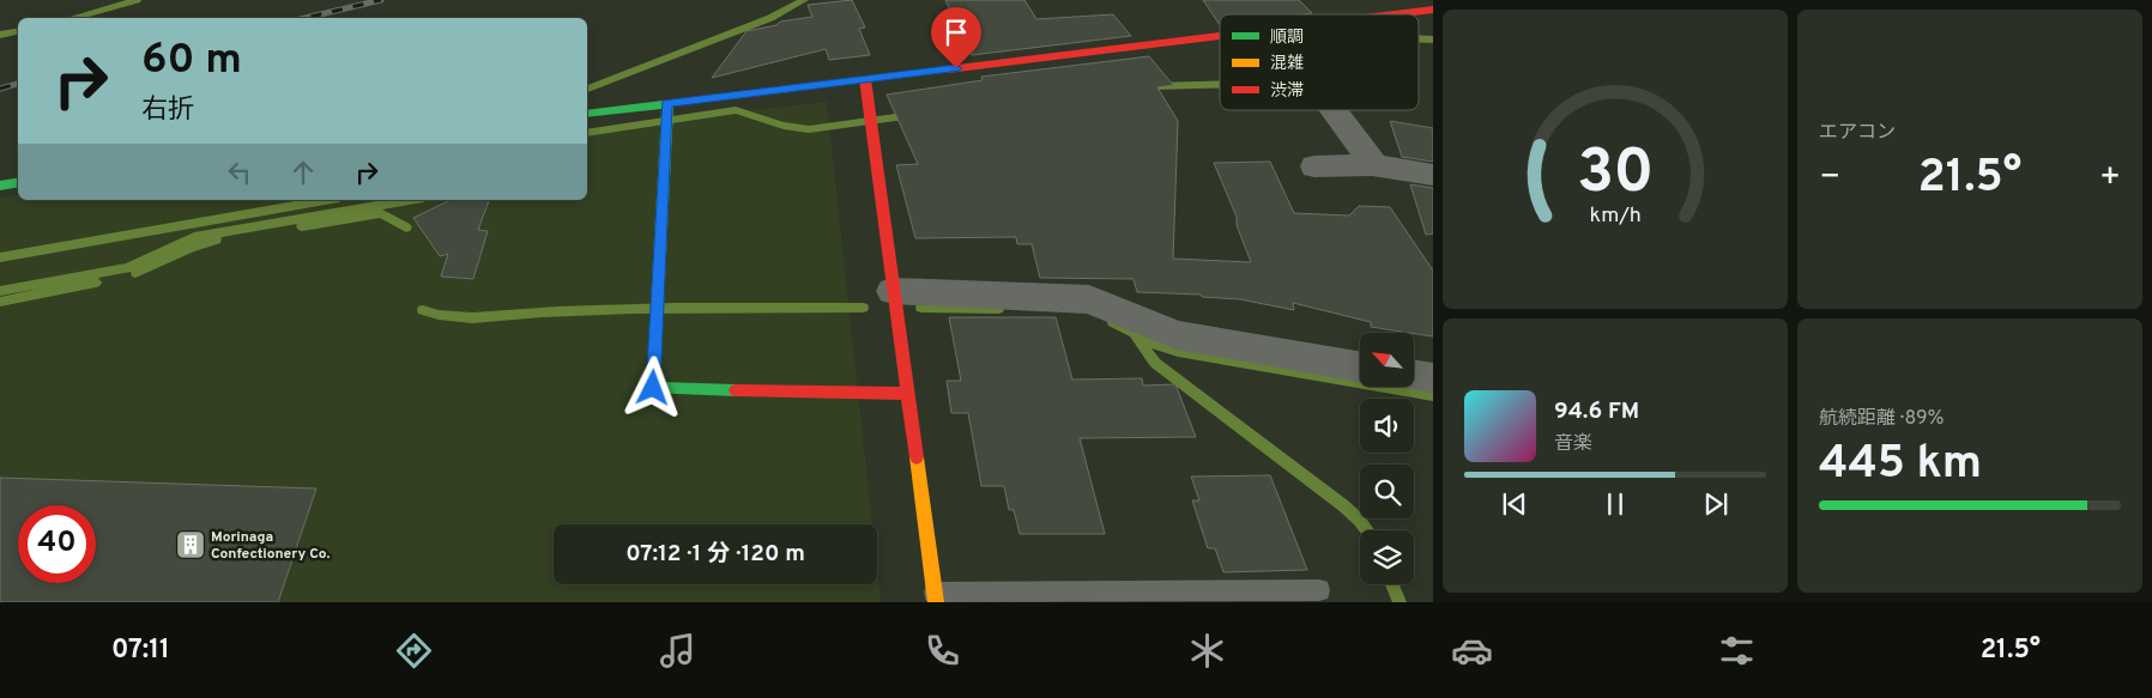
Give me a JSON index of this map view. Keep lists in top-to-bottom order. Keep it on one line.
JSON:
{"places":{"building":["Morinaga Confectionery Co."]},"legend":["順調","混雑","渋滞"],"north":"top left","page":{"tile":["エアコン",["航続距離 · 89%","445 km"]],"turn":["60 m","右折"],"heat":["−","21.5°","+"],"song":["94.6 FM","音楽"],"limit":"40","trip":"07:12 · 1 分 · 120 m","tabs":["07:11","21.5°"],"gauge":["30","km/h"]}}
